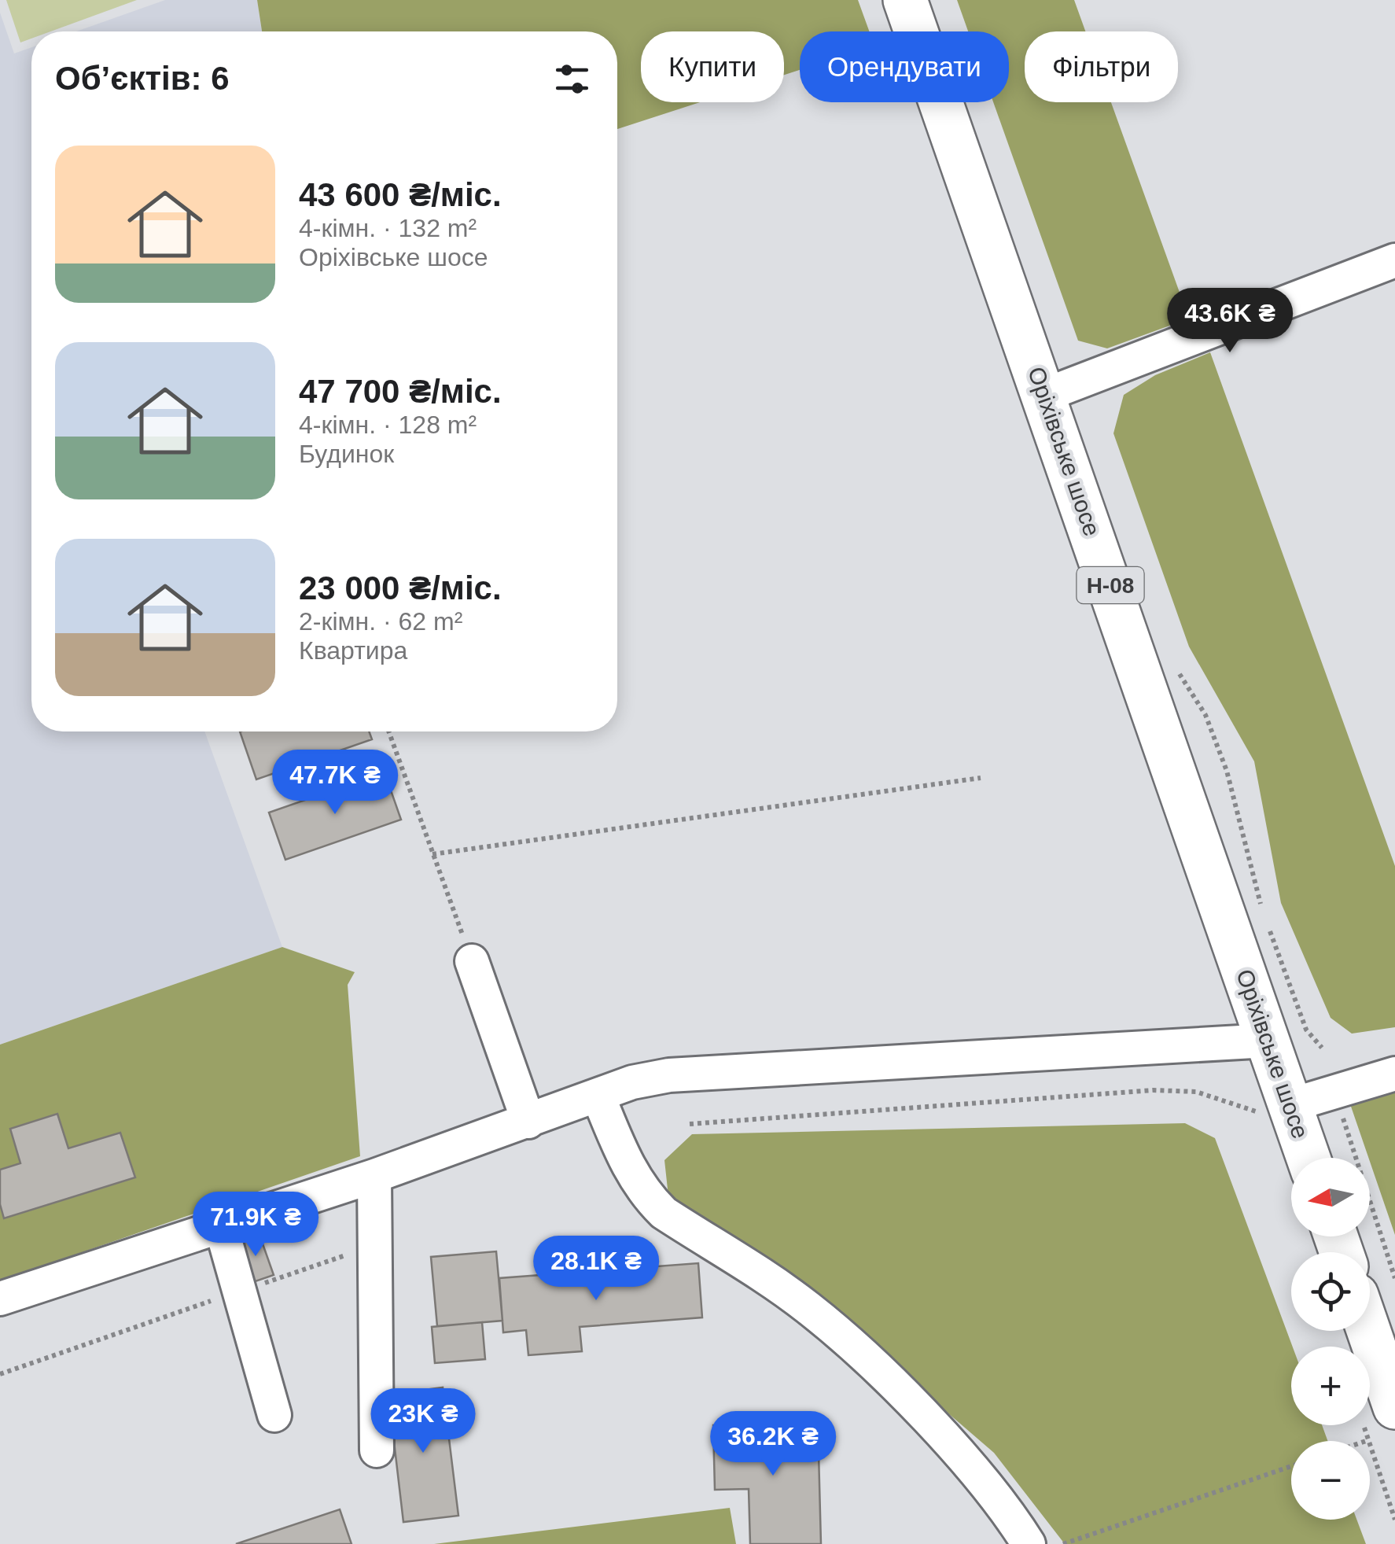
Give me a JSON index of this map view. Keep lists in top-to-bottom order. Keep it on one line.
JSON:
{"streets":{"main road":["Оріхівське шосе","Н-08"]},"north":"left","page":{"chip":["Купити","Орендувати","Фільтри"],"heading":"Об’єктів: 6","list":[{"name":"43 600 ₴/міс.","note":"4-кімн. · 132 m² · Оріхівське шосе"},{"name":"47 700 ₴/міс.","note":"4-кімн. · 128 m² · Будинок"},{"name":"23 000 ₴/міс.","note":"2-кімн. · 62 m² · Квартира"}],"price":["43.6K ₴","47.7K ₴","71.9K ₴","28.1K ₴","23K ₴","36.2K ₴"],"map_buttons":["+","−"]}}
